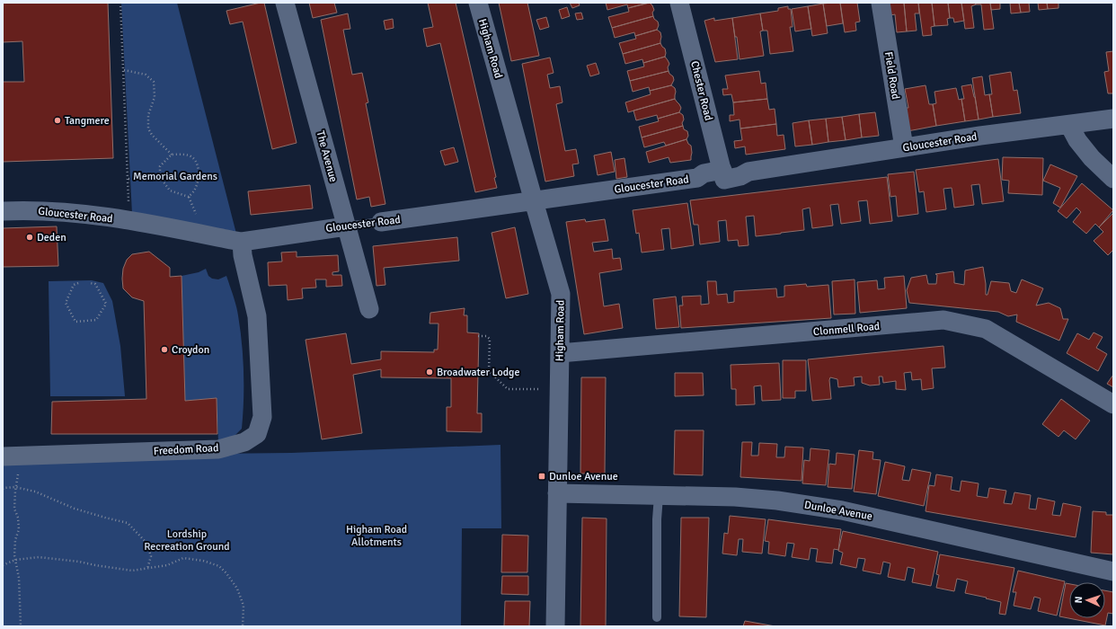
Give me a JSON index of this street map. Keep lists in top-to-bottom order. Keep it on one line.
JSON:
{"streets":{"street":["Higham Road","Field Road","Chester Road","Gloucester Road","The Avenue","Clonmell Road","Freedom Road","Dunloe Avenue"]},"crossings":[["Higham Road","Gloucester Road"],["Higham Road","Clonmell Road"],["Higham Road","Dunloe Avenue"],["Field Road","Gloucester Road"],["Chester Road","Gloucester Road"],["Gloucester Road","The Avenue"],["Gloucester Road","Freedom Road"]],"parks":["Memorial Gardens","Higham Road Allotments","Lordship Recreation Ground"],"places":{"other":["Tangmere","Deden","Croydon","Broadwater Lodge"],"transit":["Dunloe Avenue"]},"north":"left"}
